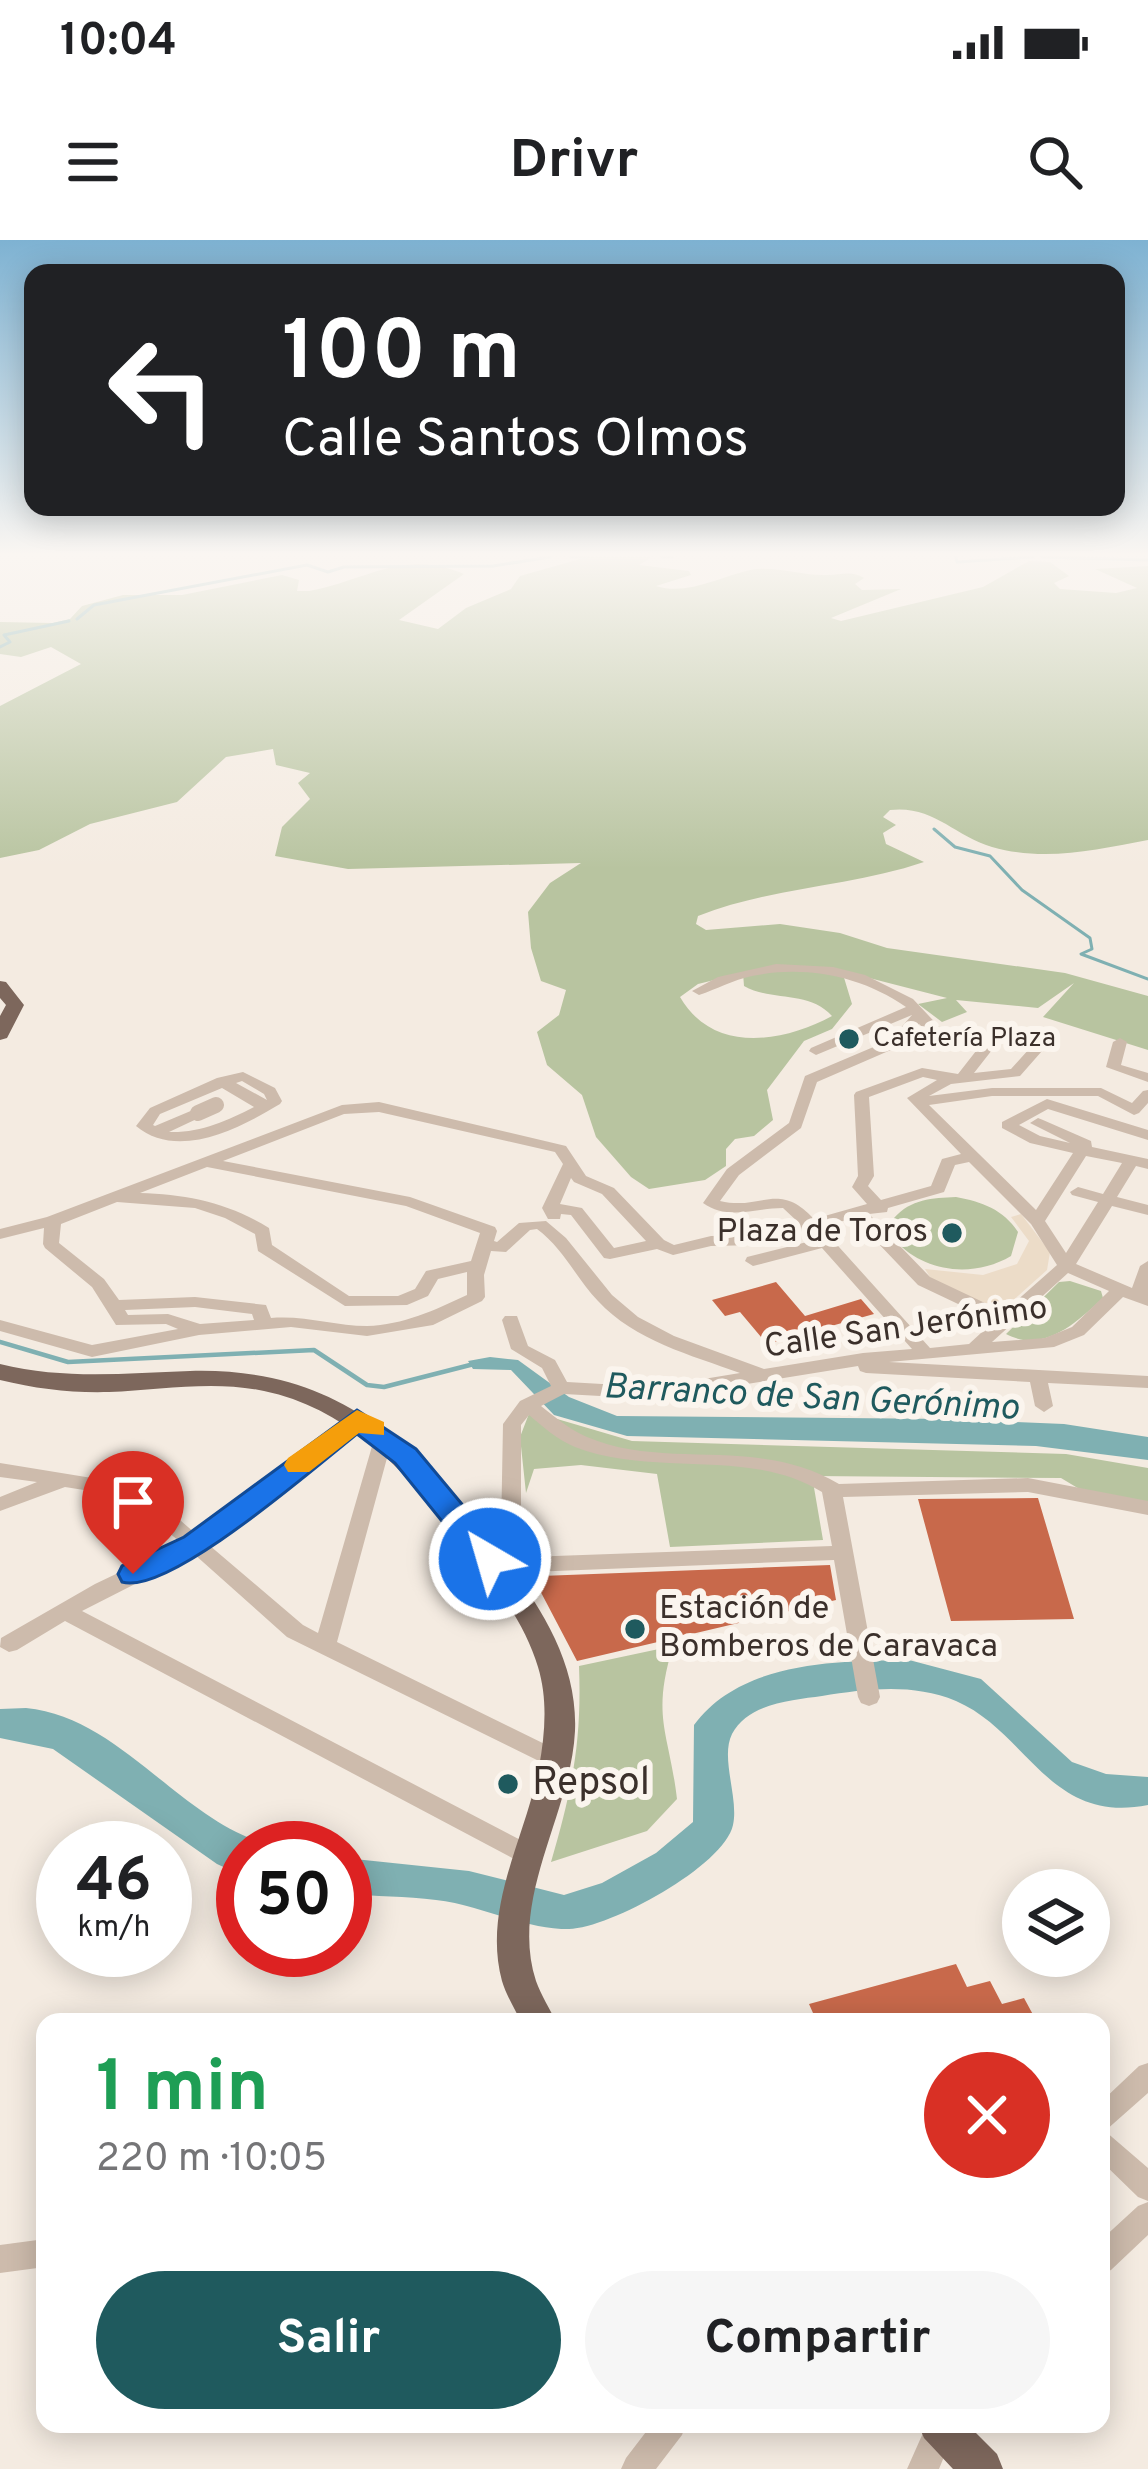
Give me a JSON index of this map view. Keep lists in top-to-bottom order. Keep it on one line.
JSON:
{"streets":{"street":["Calle San Jerónimo"]},"water":["Barranco de San Gerónimo"],"places":["Cafetería Plaza","Plaza de Toros","Estación de Bomberos de Caravaca","Repsol"],"page":{"status":"10:04","header":"Drivr","turn":["100 m","Calle Santos Olmos"],"speed":"46 km/h","limit":"50","heading":["1 min","220 m · 10:05"],"buttons":["Salir","Compartir"]}}
